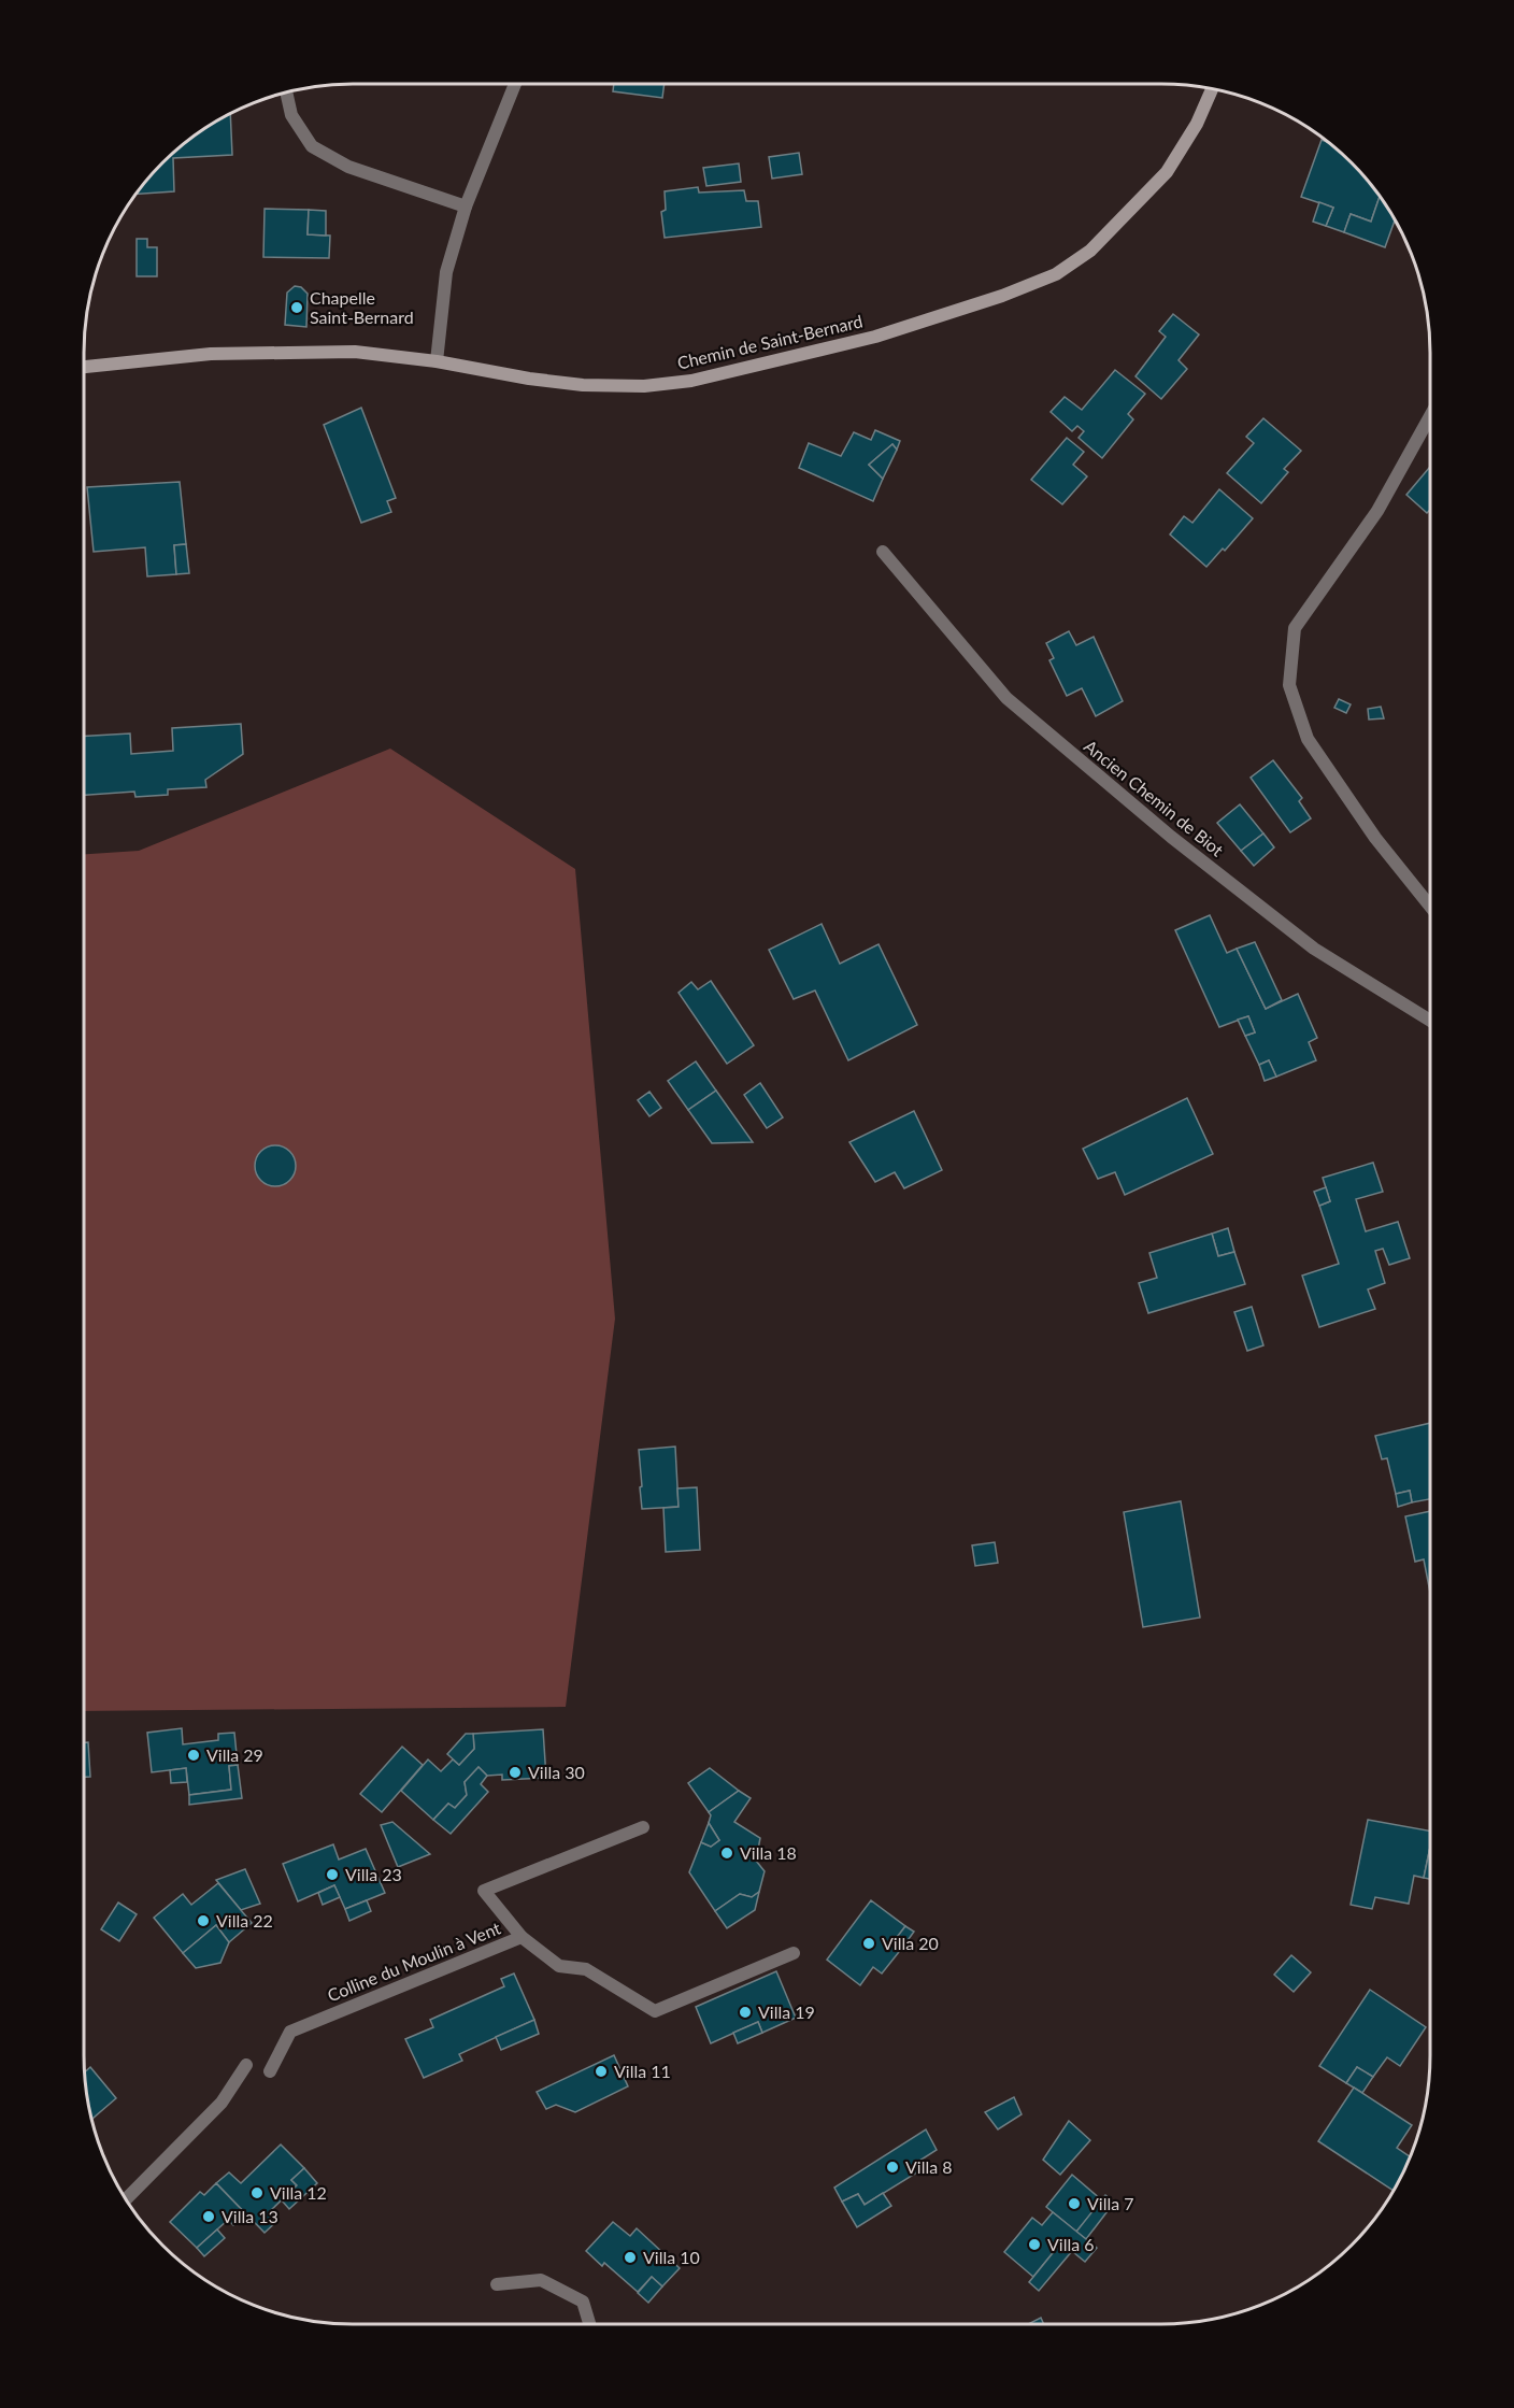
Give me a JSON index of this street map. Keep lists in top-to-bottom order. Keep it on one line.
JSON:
{"streets":{"main road":["Chemin de Saint-Bernard"],"street":["Ancien Chemin de Biot","Colline du Moulin à Vent"]},"places":["Chapelle Saint-Bernard","Villa 29","Villa 30","Villa 18","Villa 23","Villa 22","Villa 20","Villa 19","Villa 11","Villa 8","Villa 12","Villa 7","Villa 13","Villa 6","Villa 10"]}
